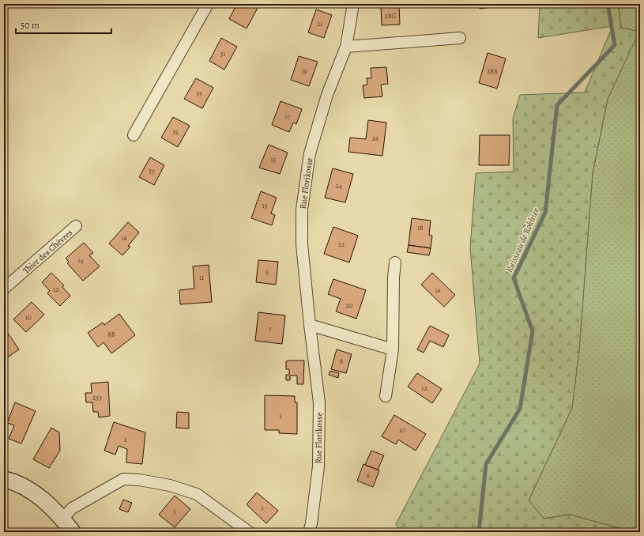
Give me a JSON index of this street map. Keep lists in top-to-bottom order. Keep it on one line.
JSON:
{"streets":{"street":["Rue Florikosse","Thier des Chèvres"]},"water":["Ruisseau de Rokhier"],"house_numbers":["28C","21","31","19","28A","33","17","35","26","15","37","24","13","18","16","22","14","9","11","12","16","20","10","7","8B","8","12","253","3","10","2","6","1","5"],"scale_bar":"50 m"}
